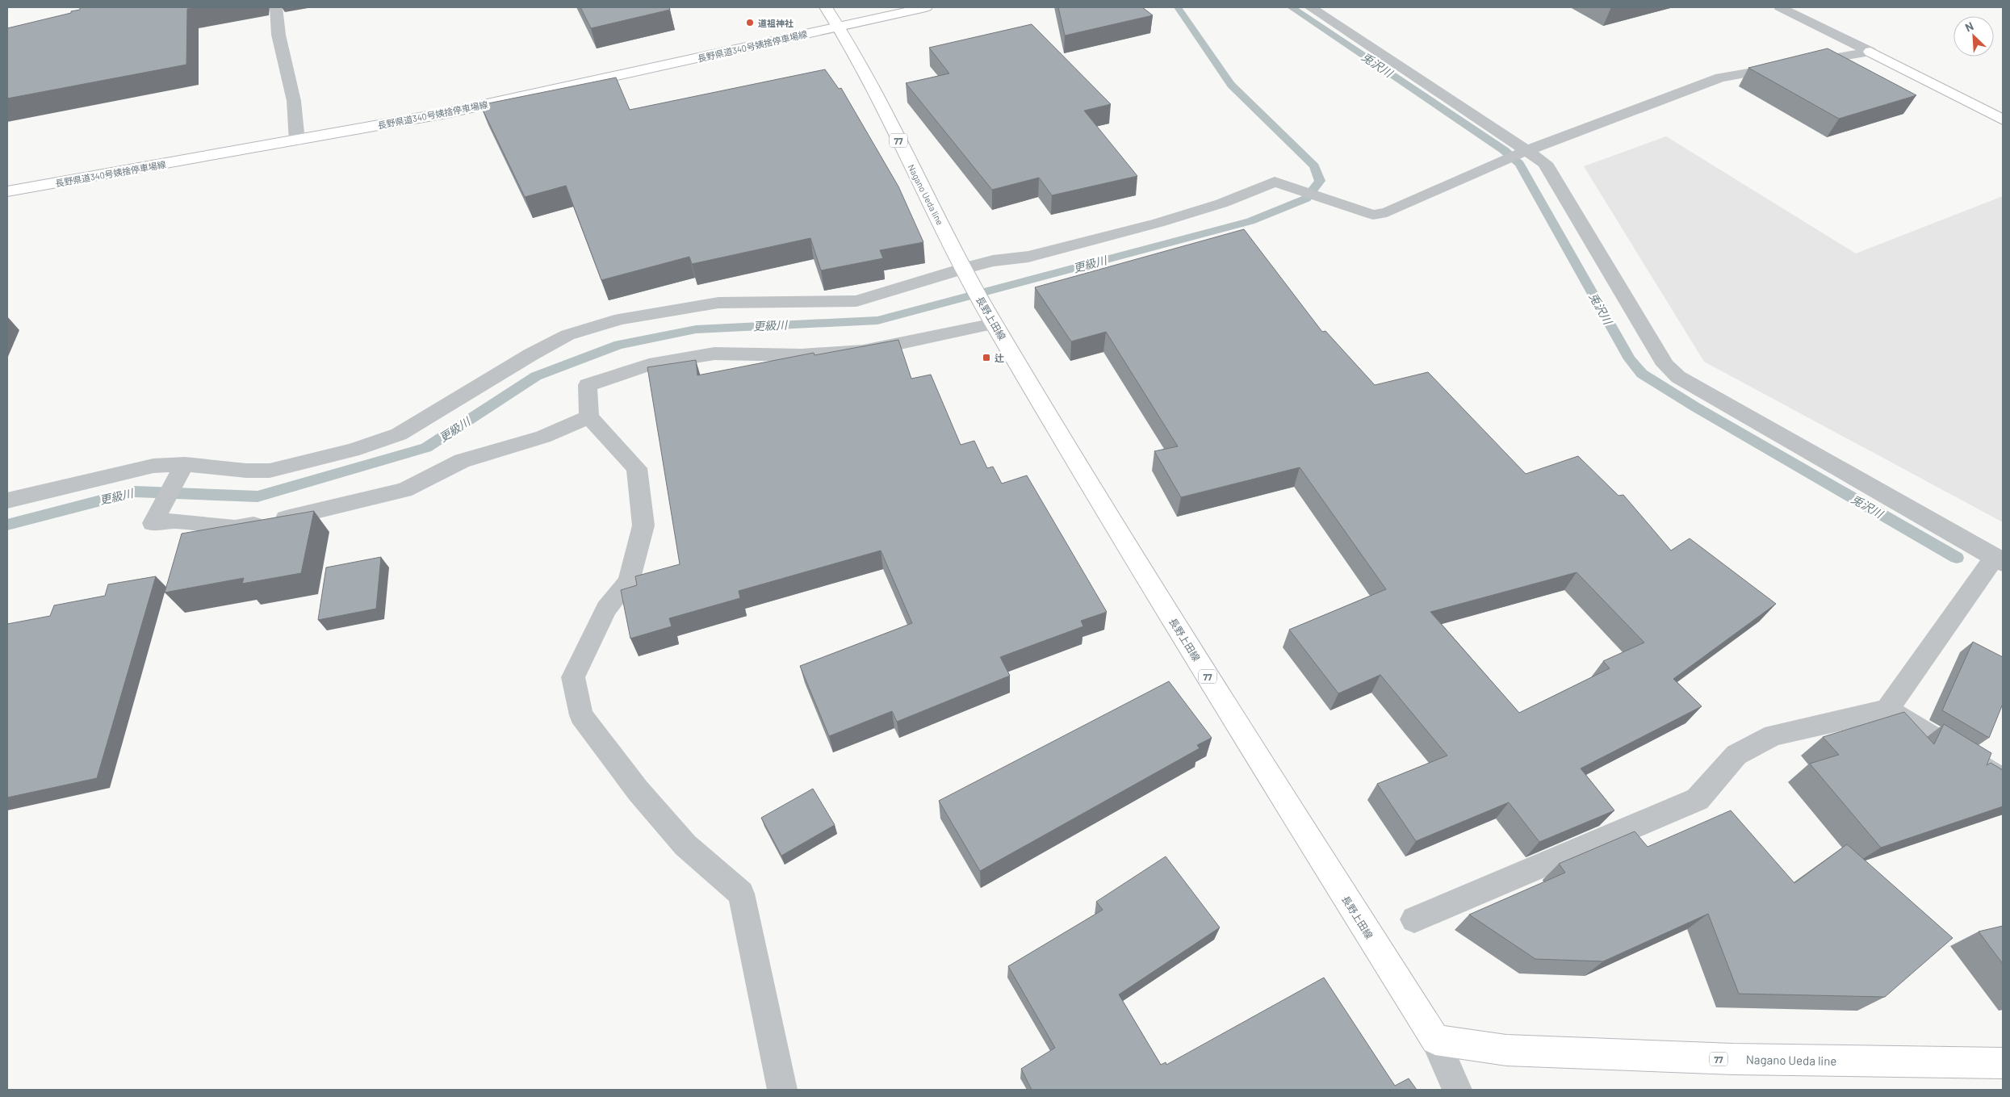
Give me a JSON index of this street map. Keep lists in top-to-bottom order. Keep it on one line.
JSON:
{"streets":{"main road":["長野県道340号姨捨停車場線","77","Nagano Ueda line","長野上田線"]},"crossings":[["長野県道340号姨捨停車場線","Nagano Ueda line"],["Nagano Ueda line","長野上田線"]],"water":["兎沢川","更級川"],"places":{"other":["道祖神社"],"transit":["辻"]},"north":"top left"}
